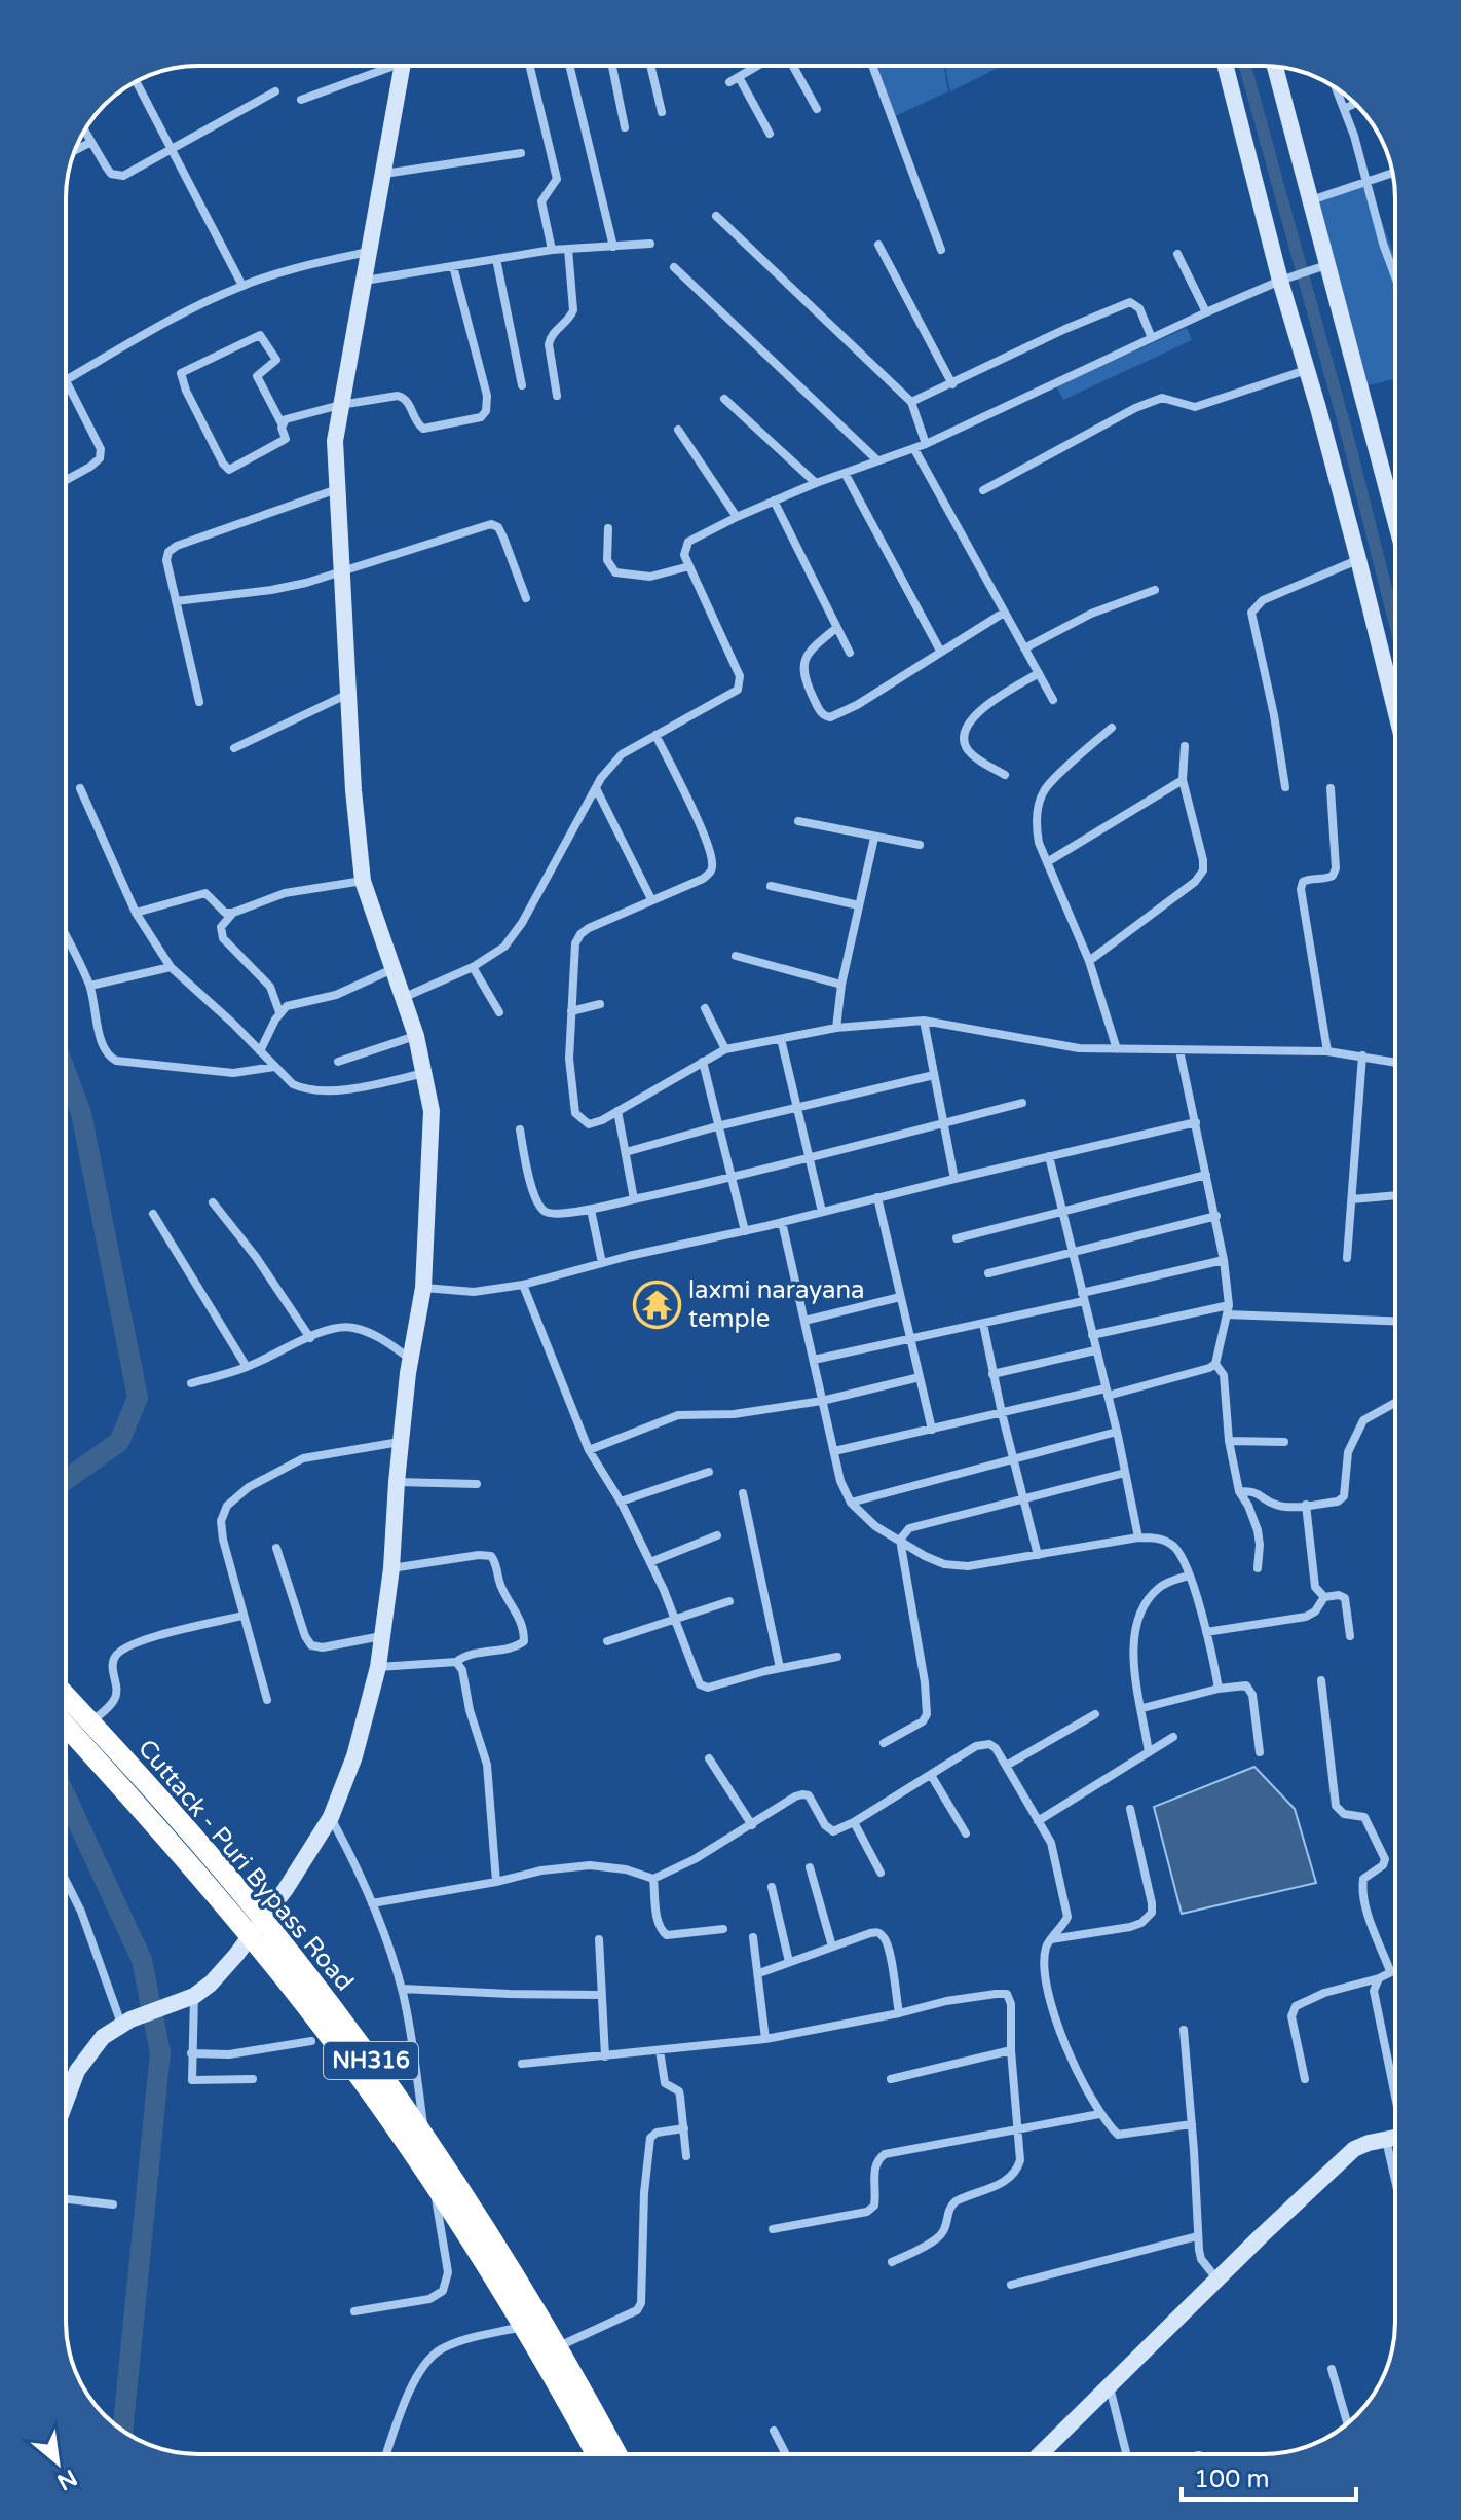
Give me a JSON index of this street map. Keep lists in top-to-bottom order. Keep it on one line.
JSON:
{"streets":{"highway":["Cuttack - Puri Bypass Road","NH316"]},"places":{"temple":["laxmi narayana temple"]},"scale_bar":"100 m","north":"bottom right"}
